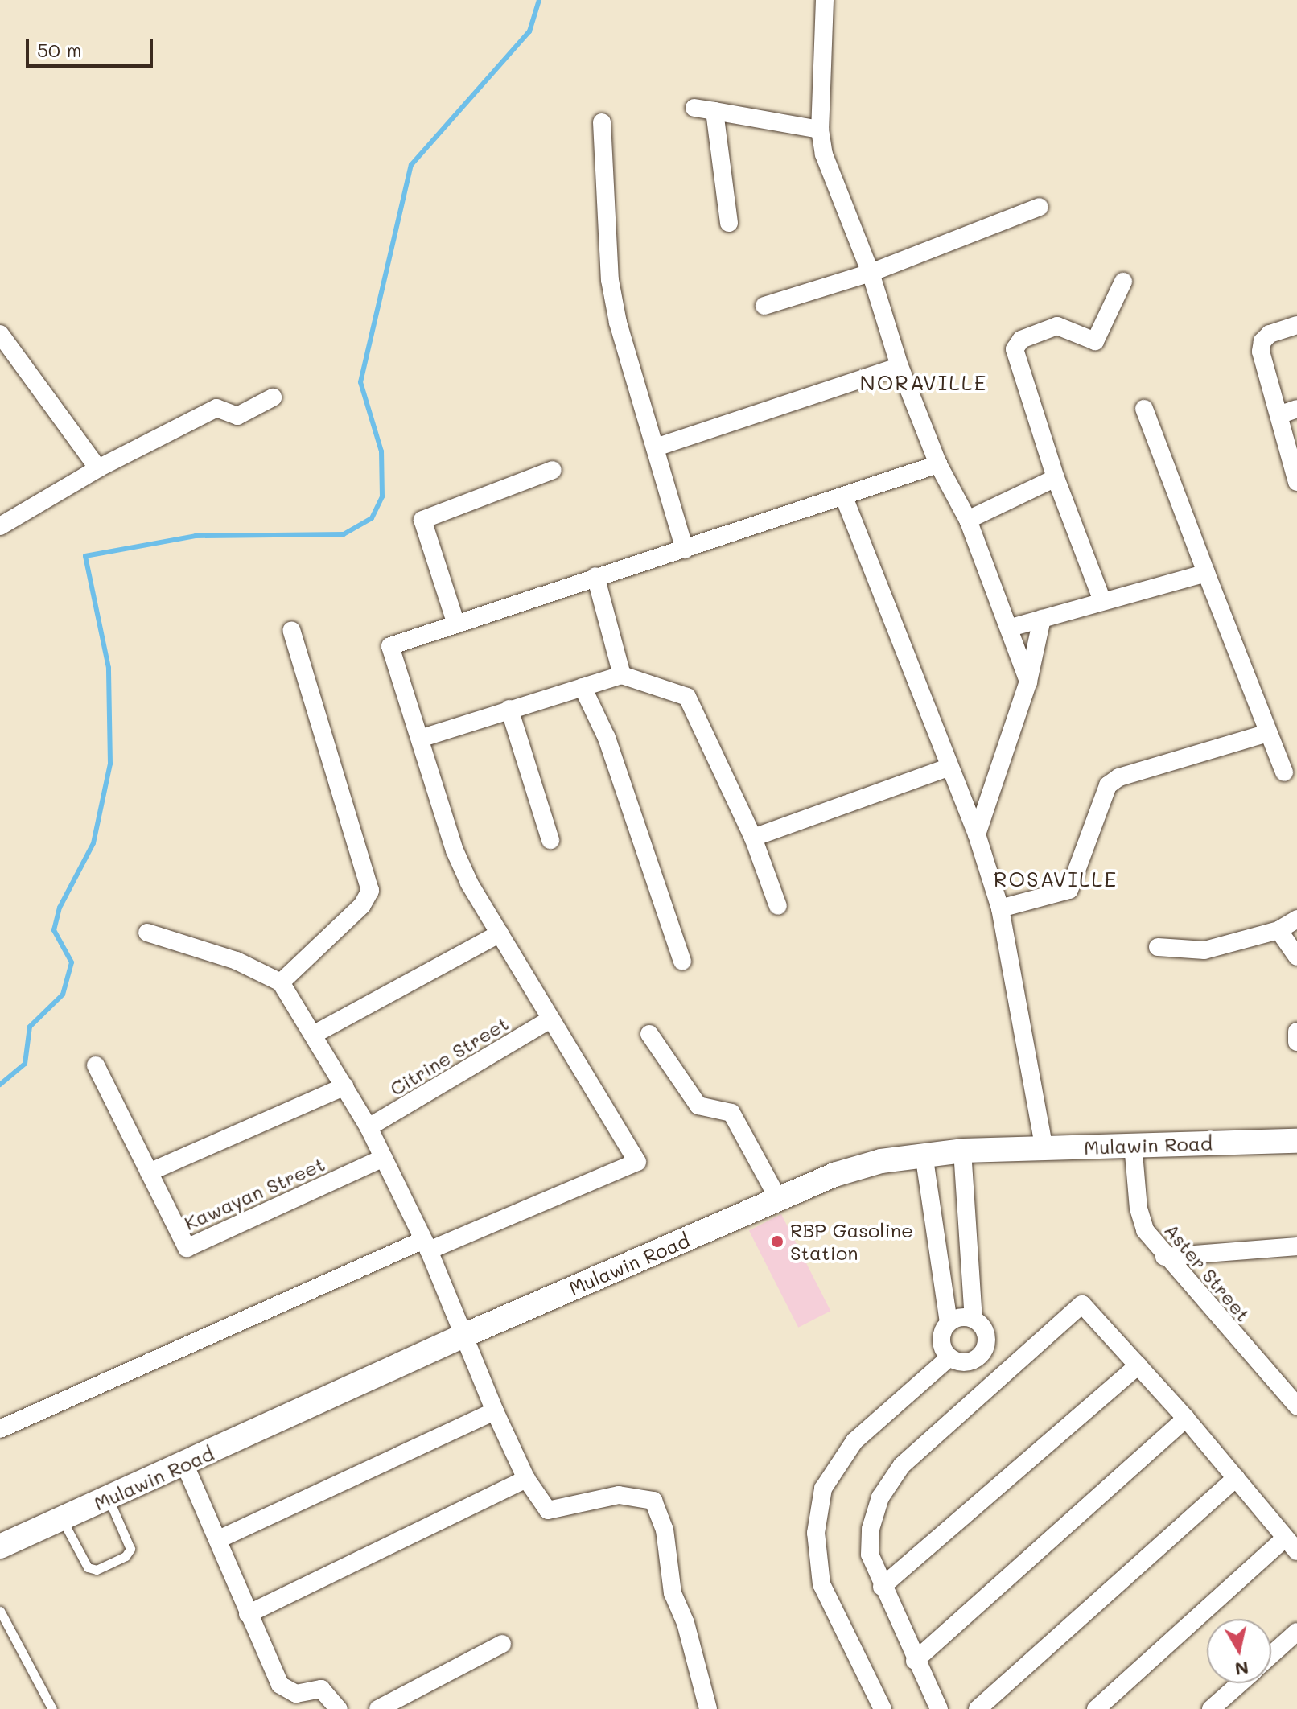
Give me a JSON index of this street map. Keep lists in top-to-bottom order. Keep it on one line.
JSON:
{"streets":{"main road":["Mulawin Road"],"street":["Citrine Street","Kawayan Street","Aster Street"]},"crossings":[["Mulawin Road","Aster Street"]],"districts":["NORAVILLE","ROSAVILLE"],"places":["RBP Gasoline Station"],"scale_bar":"50 m","north":"bottom"}
